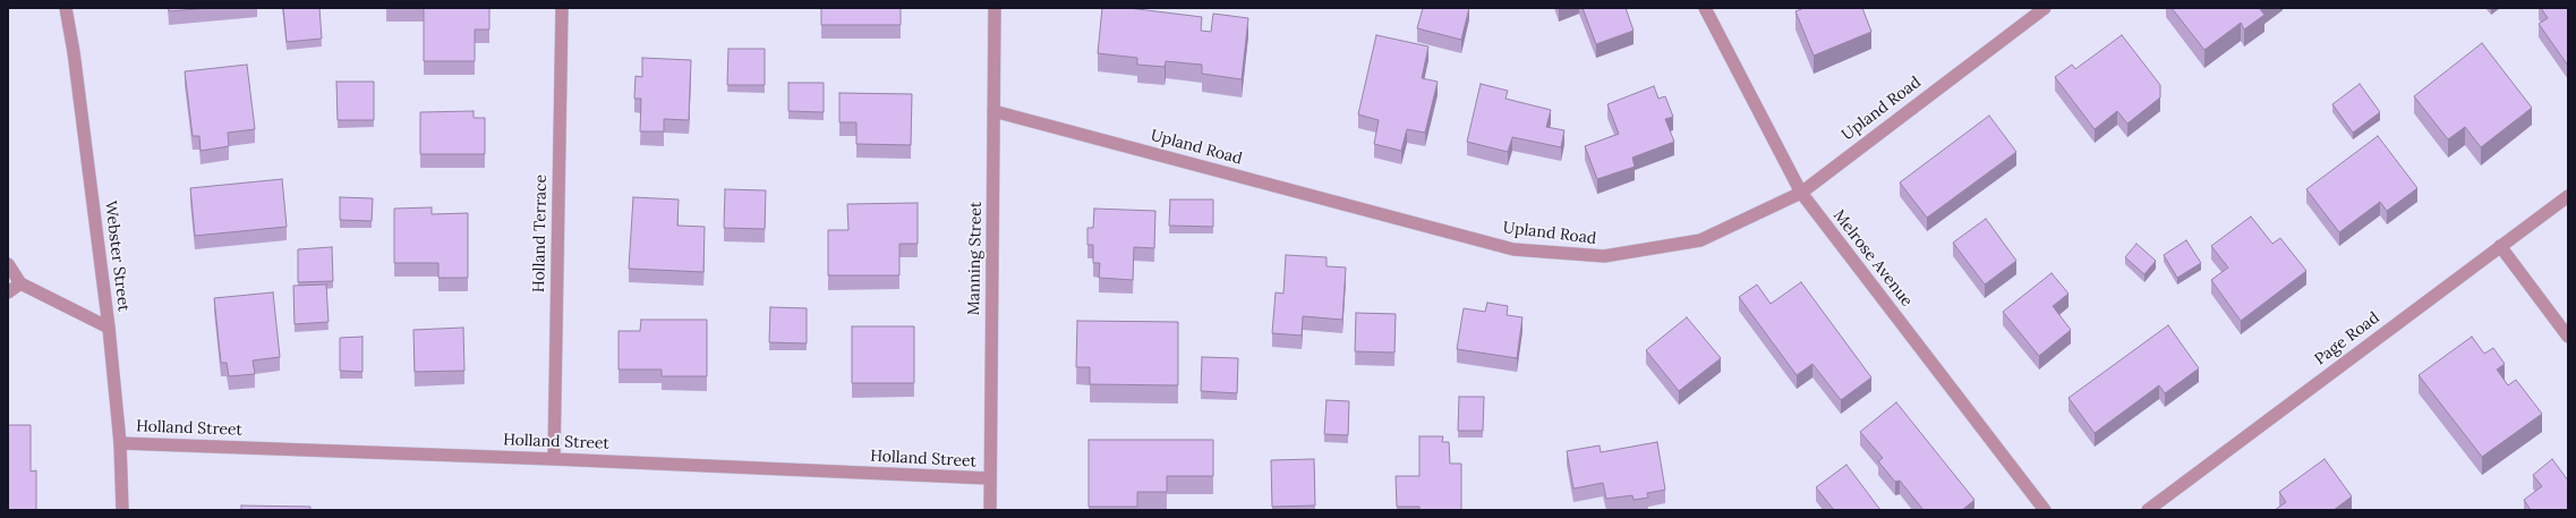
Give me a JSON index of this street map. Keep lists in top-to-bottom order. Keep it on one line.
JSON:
{"streets":{"street":["Upland Road","Holland Terrace","Webster Street","Manning Street","Melrose Avenue","Page Road","Holland Street"]},"crossings":[["Upland Road","Manning Street"],["Upland Road","Melrose Avenue"],["Holland Terrace","Holland Street"],["Webster Street","Holland Street"],["Manning Street","Holland Street"]]}
